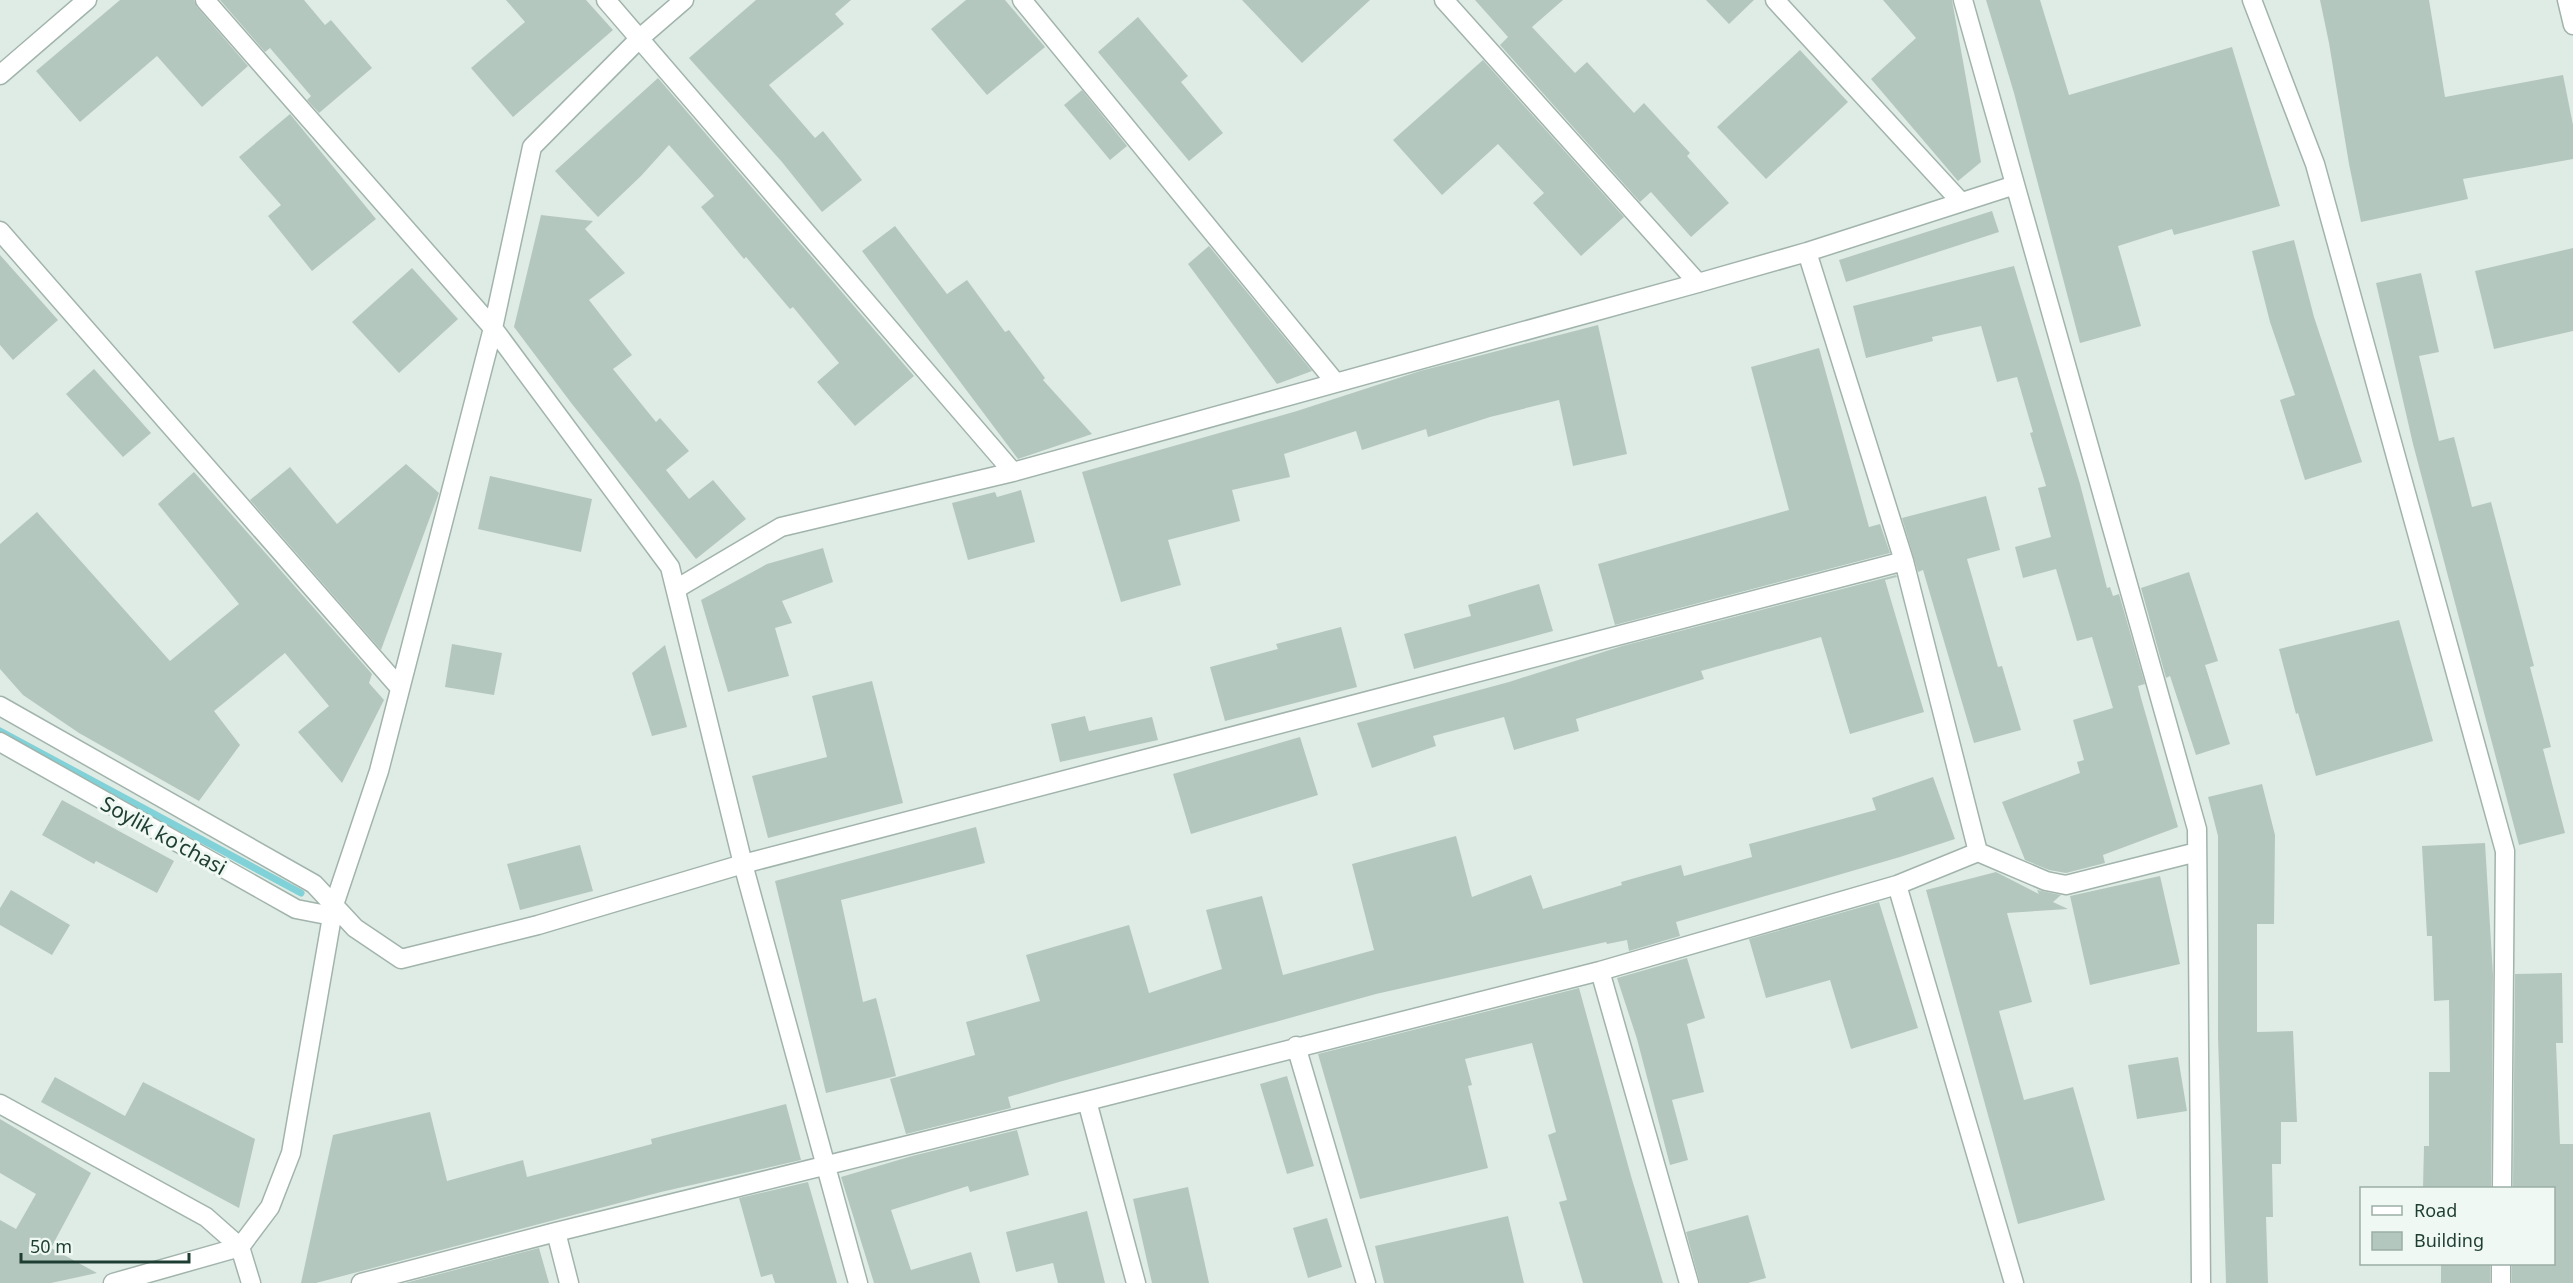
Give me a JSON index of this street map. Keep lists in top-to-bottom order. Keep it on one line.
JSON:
{"streets":{"street":["Soylik ko'chasi"]},"legend":["Road","Building"],"scale_bar":"50 m"}
